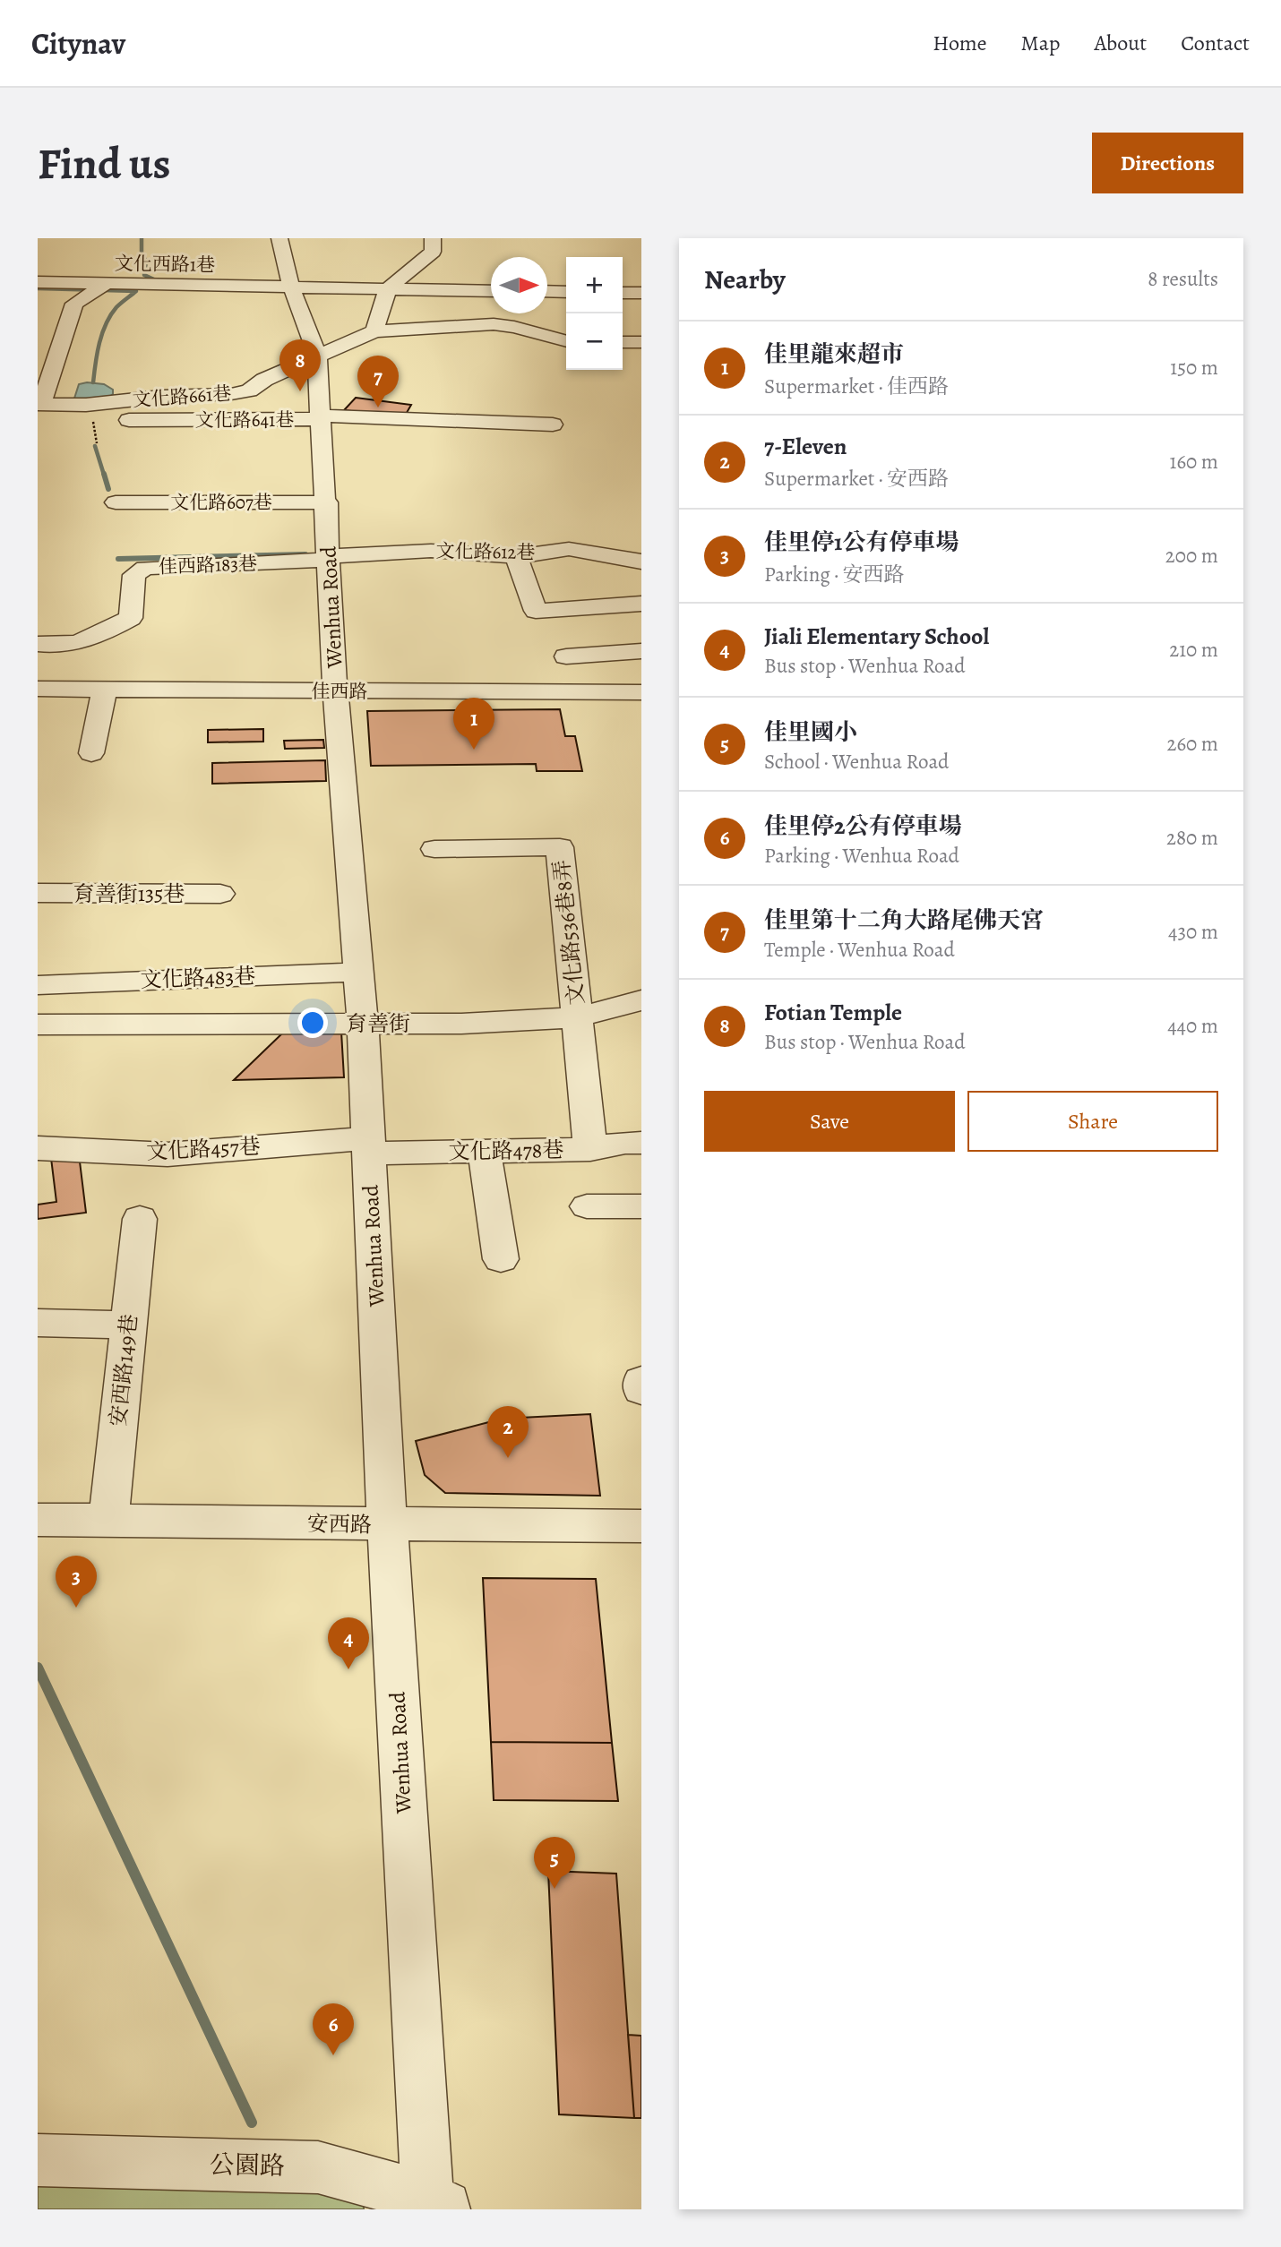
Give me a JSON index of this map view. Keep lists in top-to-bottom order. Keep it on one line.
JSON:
{"streets":{"street":["文化西路1巷","文化路661巷","文化路641巷","文化路607巷","文化路612巷","佳西路183巷","Wenhua Road","佳西路","育善街135巷","文化路536巷8弄","文化路483巷","育善街","文化路457巷","文化路478巷","安西路149巷","安西路","公園路"]},"crossings":[["文化西路1巷","Wenhua Road"],["文化路661巷","Wenhua Road"],["文化路641巷","Wenhua Road"],["文化路607巷","Wenhua Road"],["文化路612巷","佳西路183巷"],["文化路612巷","Wenhua Road"],["佳西路183巷","Wenhua Road"],["Wenhua Road","佳西路"],["Wenhua Road","文化路483巷"],["Wenhua Road","育善街"],["Wenhua Road","文化路457巷"],["Wenhua Road","文化路478巷"],["Wenhua Road","安西路"],["Wenhua Road","公園路"],["文化路536巷8弄","育善街"],["文化路536巷8弄","文化路478巷"],["文化路457巷","文化路478巷"],["安西路149巷","安西路"]],"north":"right","page":{"header":"Citynav","nav":["Home","Map","About","Contact"],"buttons":["Directions",["Save","Share"]],"title":"Find us","heading":["Nearby","8 results"],"map_buttons":["+","−"],"list":[{"mark":"1","name":"佳里龍來超市","note":"Supermarket · 佳西路","value":"150 m"},{"mark":"2","name":"7-Eleven","note":"Supermarket · 安西路","value":"160 m"},{"mark":"3","name":"佳里停1公有停車場","note":"Parking · 安西路","value":"200 m"},{"mark":"4","name":"Jiali Elementary School","note":"Bus stop · Wenhua Road","value":"210 m"},{"mark":"5","name":"佳里國小","note":"School · Wenhua Road","value":"260 m"},{"mark":"6","name":"佳里停2公有停車場","note":"Parking · Wenhua Road","value":"280 m"},{"mark":"7","name":"佳里第十二角大路尾佛天宮","note":"Temple · Wenhua Road","value":"430 m"},{"mark":"8","name":"Fotian Temple","note":"Bus stop · Wenhua Road","value":"440 m"}],"pins":["8","7","1","2","3","4","5","6"]}}
